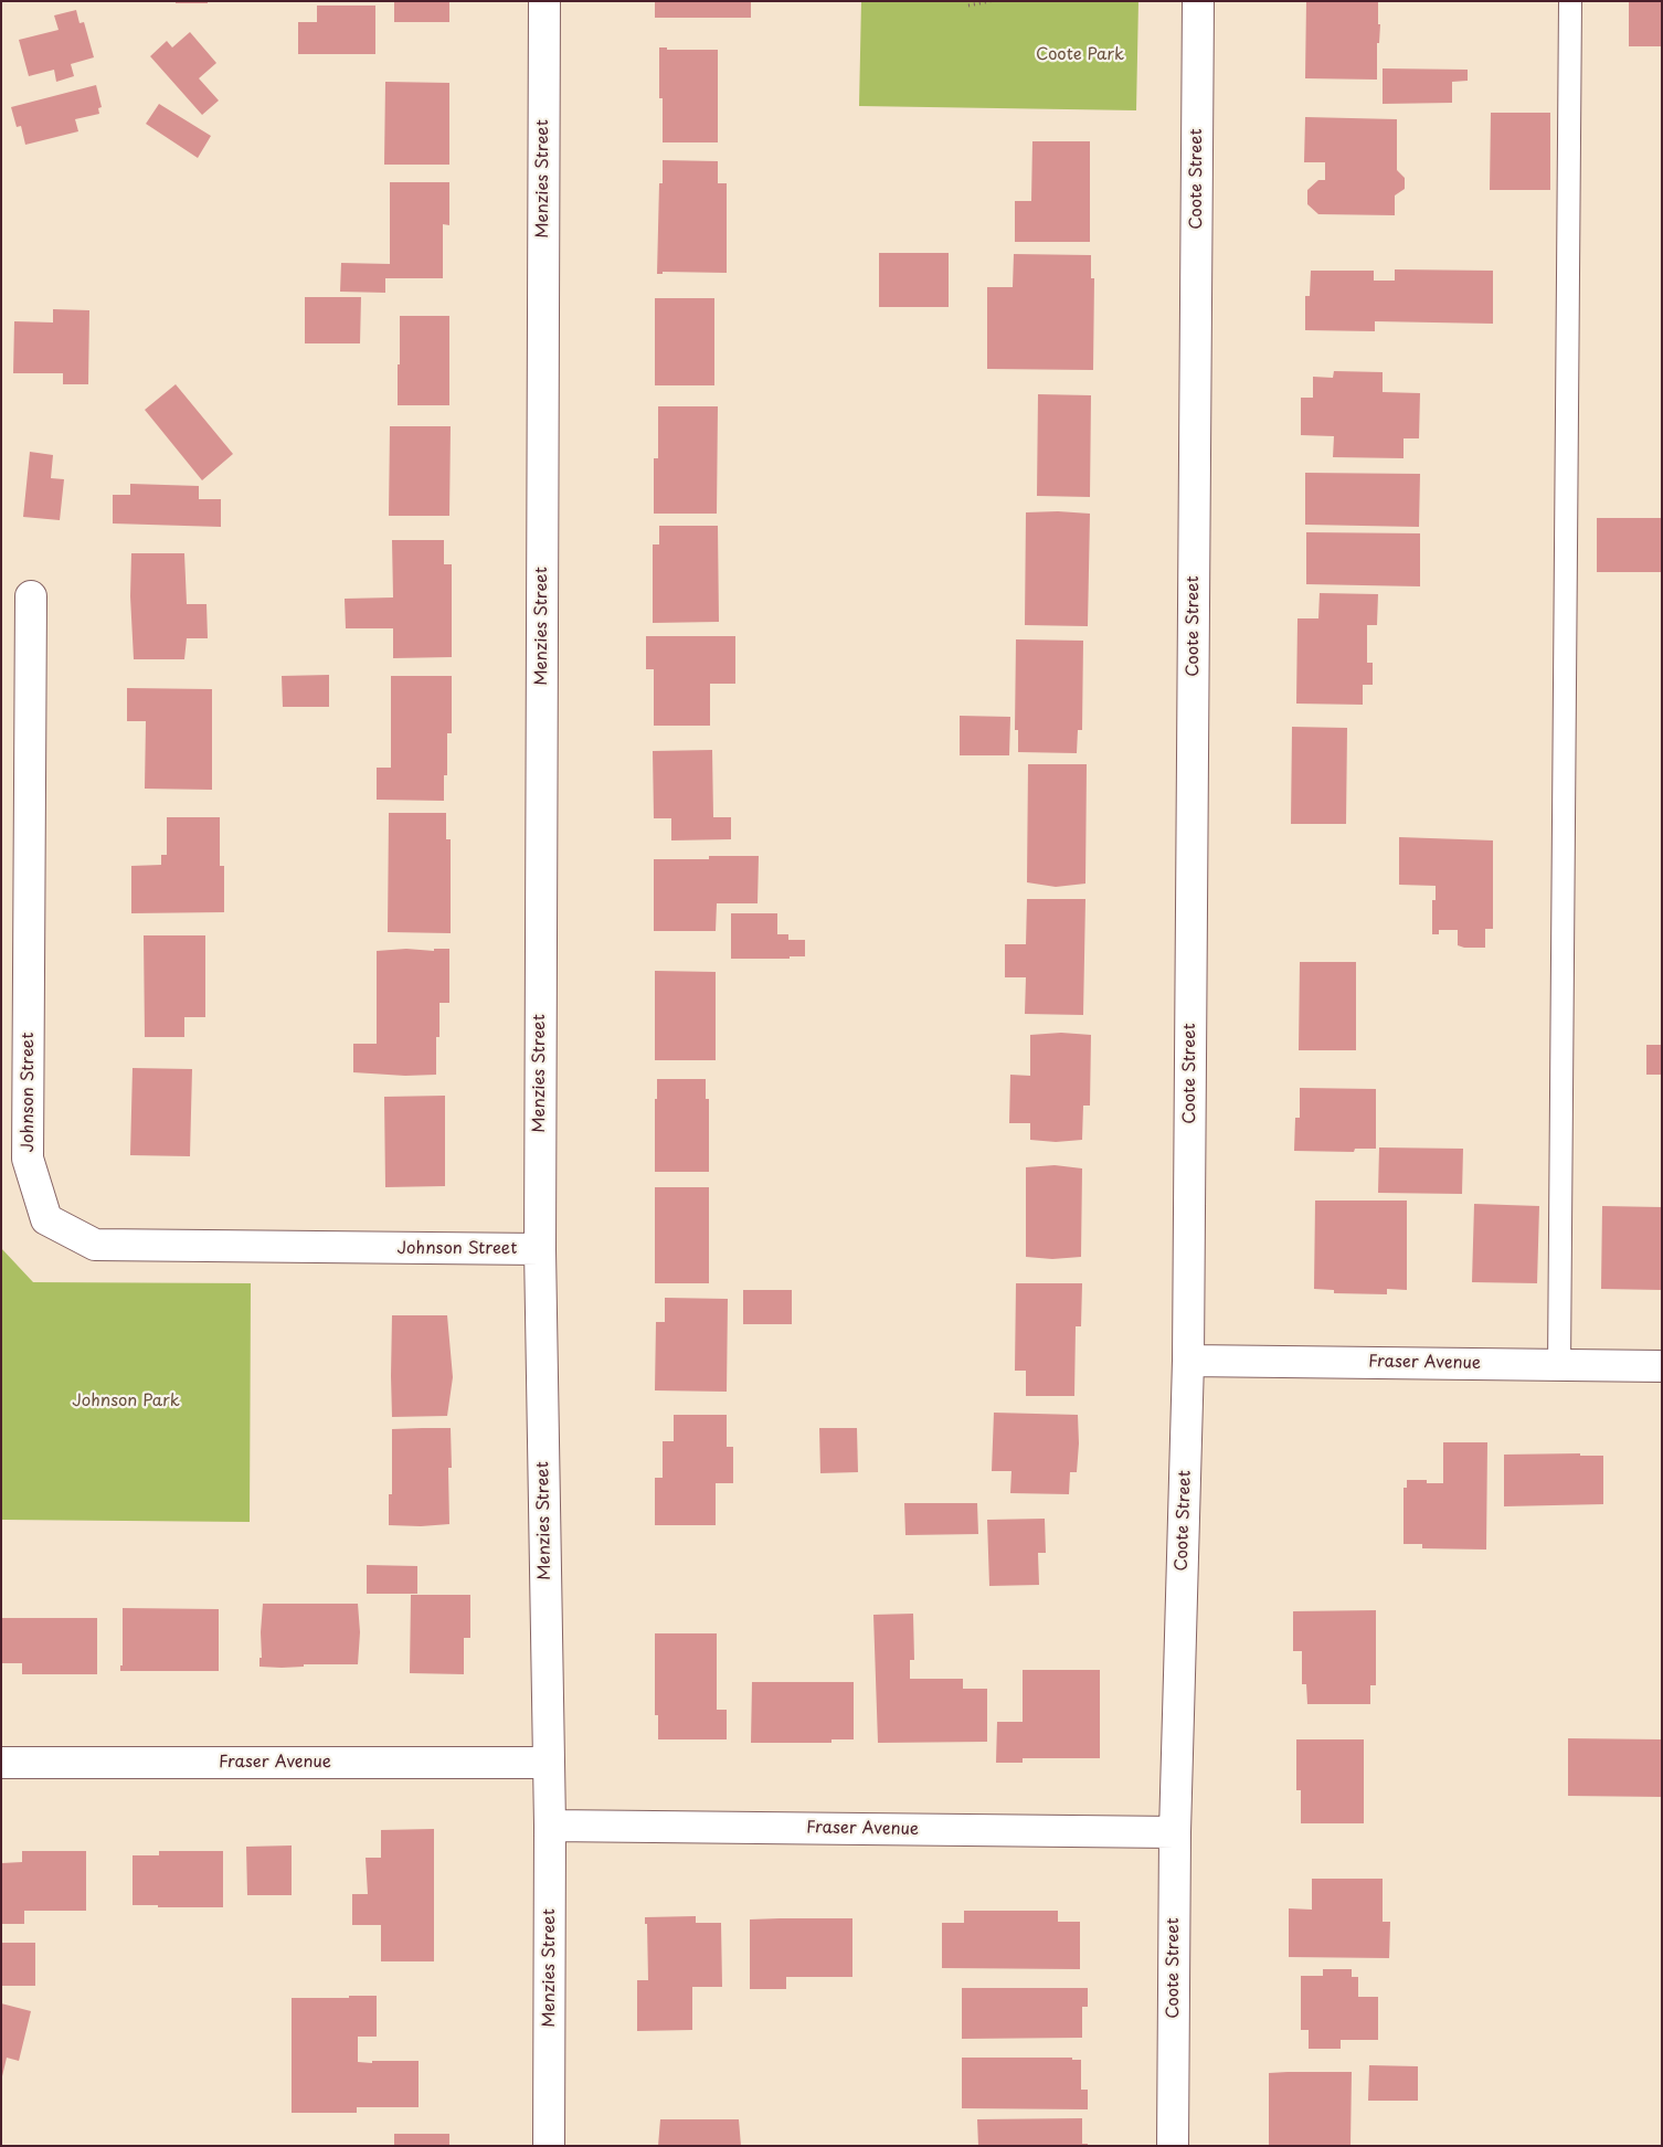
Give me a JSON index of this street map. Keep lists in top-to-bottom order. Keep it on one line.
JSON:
{"streets":{"street":["Menzies Street","Coote Street","Johnson Street","Fraser Avenue"]},"crossings":[["Menzies Street","Johnson Street"],["Menzies Street","Fraser Avenue"],["Coote Street","Fraser Avenue"]],"parks":["Coote Park","Johnson Park"]}
